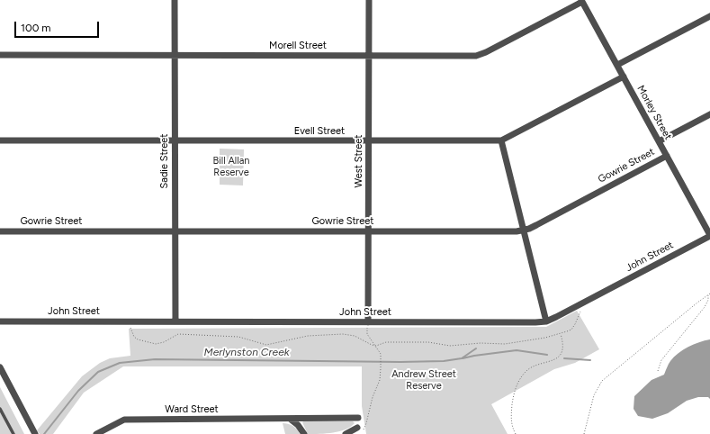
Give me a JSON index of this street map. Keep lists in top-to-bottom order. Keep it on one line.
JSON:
{"streets":{"street":["Morell Street","Morley Street","Evell Street","Sadie Street","West Street","Gowrie Street","John Street","Ward Street"]},"crossings":[["Morell Street","Morley Street"],["Morell Street","Sadie Street"],["Morell Street","West Street"],["Morley Street","Evell Street"],["Morley Street","Gowrie Street"],["Morley Street","John Street"],["Evell Street","Sadie Street"],["Evell Street","West Street"],["Sadie Street","Gowrie Street"],["Sadie Street","John Street"],["West Street","Gowrie Street"],["West Street","John Street"]],"water":["Merlynston Creek"],"parks":["Bill Allan Reserve","Andrew Street Reserve"],"scale_bar":"100 m"}
